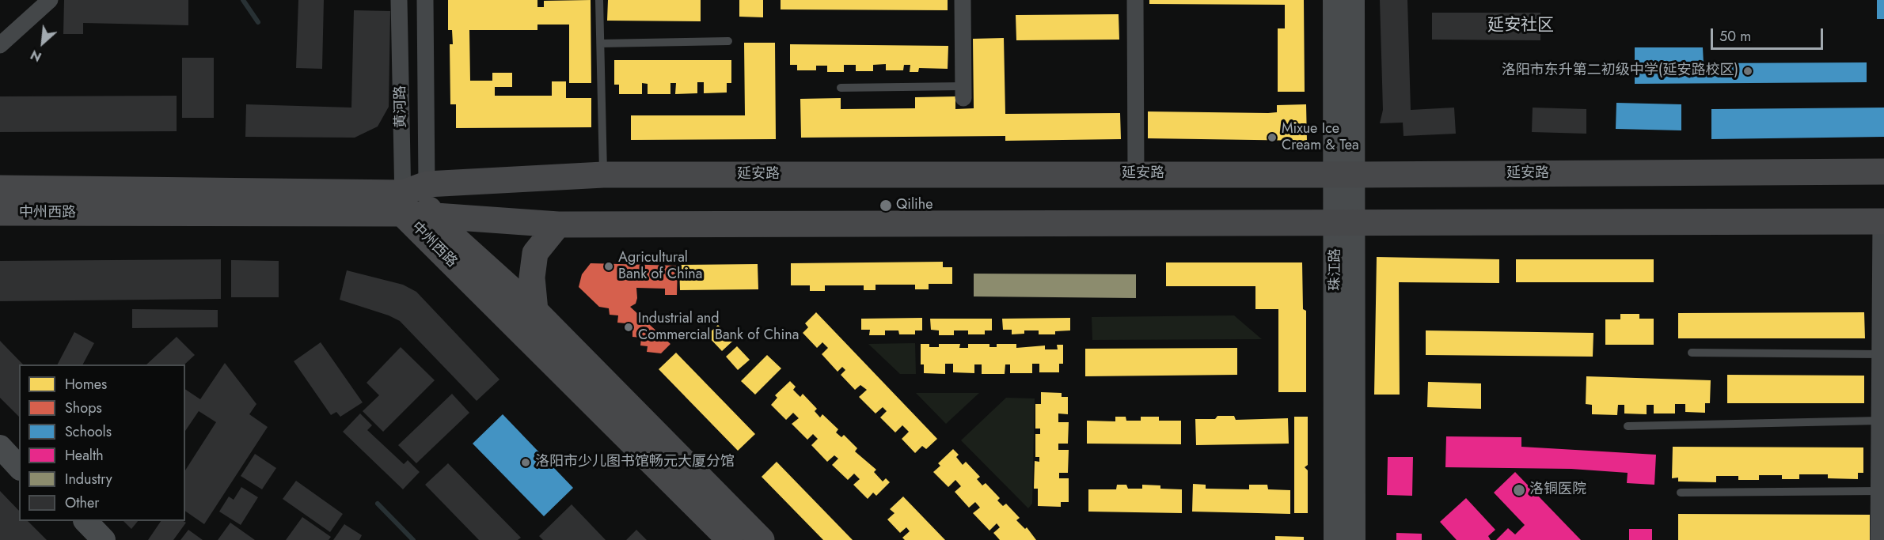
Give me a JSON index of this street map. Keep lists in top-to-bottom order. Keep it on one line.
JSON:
{"streets":{"main road":["延安路","中州西路","珠江路"],"street":["黄河路"]},"crossings":[["黄河路","延安路"],["黄河路","中州西路"],["延安路","中州西路"],["延安路","珠江路"]],"districts":["延安社区"],"places":["洛阳市东升第二初级中学(延安路校区)","Mixue Ice Cream & Tea","Qilihe","Agricultural Bank of China","Industrial and Commercial Bank of China","洛阳市少儿图书馆畅元大厦分馆","洛铜医院"],"legend":["Homes","Shops","Schools","Health","Industry","Other"],"scale_bar":"50 m","north":"bottom left"}
